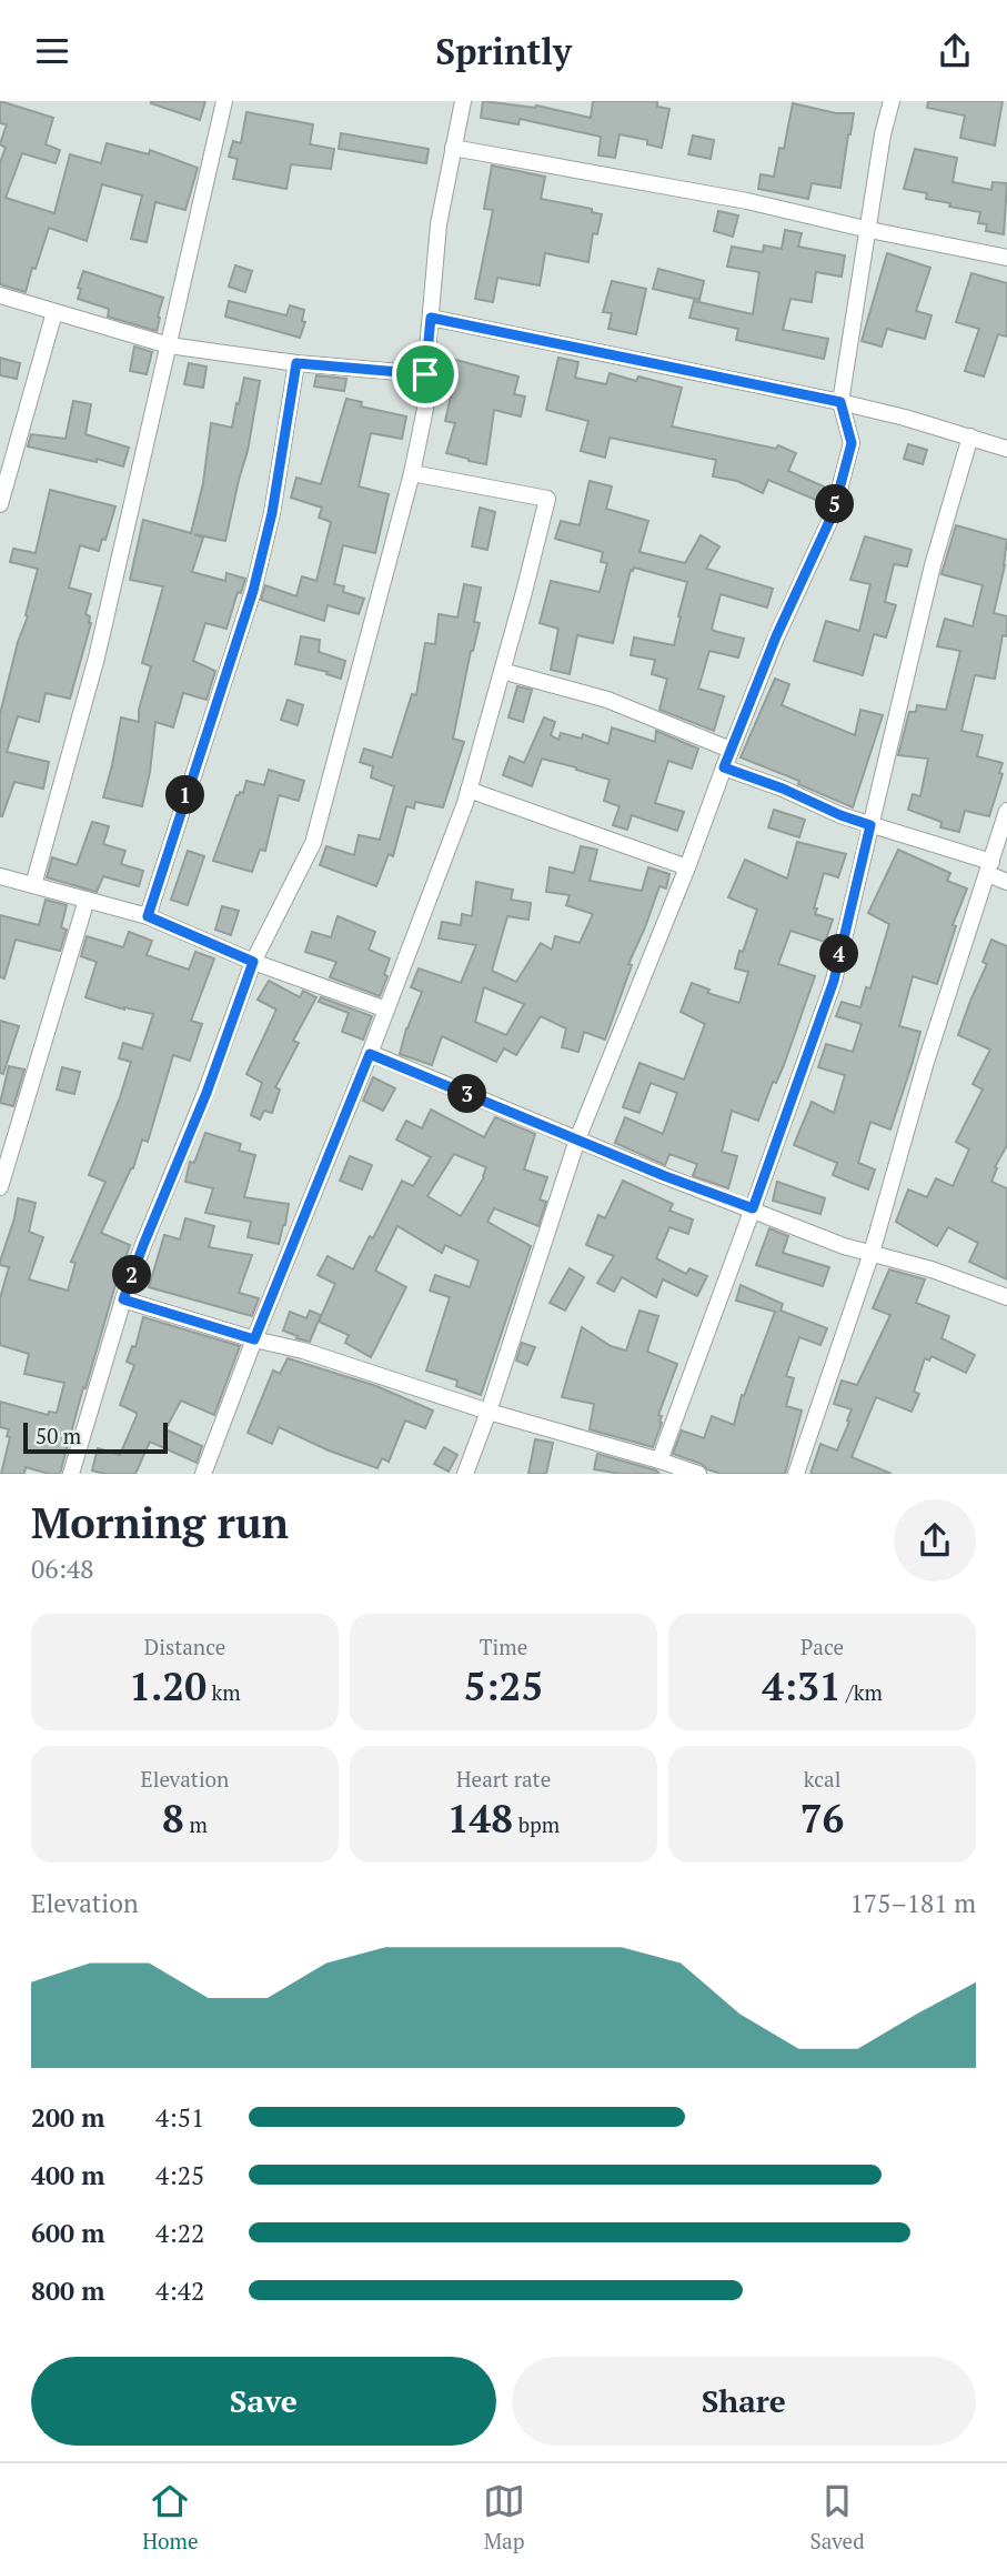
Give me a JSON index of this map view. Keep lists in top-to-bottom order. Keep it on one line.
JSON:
{"scale_bar":"50 m","page":{"header":"Sprintly","pins":["5","1","4","3","2"],"scale":"50 m","heading":["Morning run","06:48"],"stats":[["Distance","1.20 km"],["Time","5:25"],["Pace","4:31 /km"],["Elevation","8 m"],["Heart rate","148 bpm"],["kcal","76"]],"chart":["Elevation","175–181 m"],"list":[{"name":"200 m","note":"4:51"},{"name":"400 m","note":"4:25"},{"name":"600 m","note":"4:22"},{"name":"800 m","note":"4:42"}],"buttons":["Save","Share"],"tabs":["Home","Map","Saved"]}}
